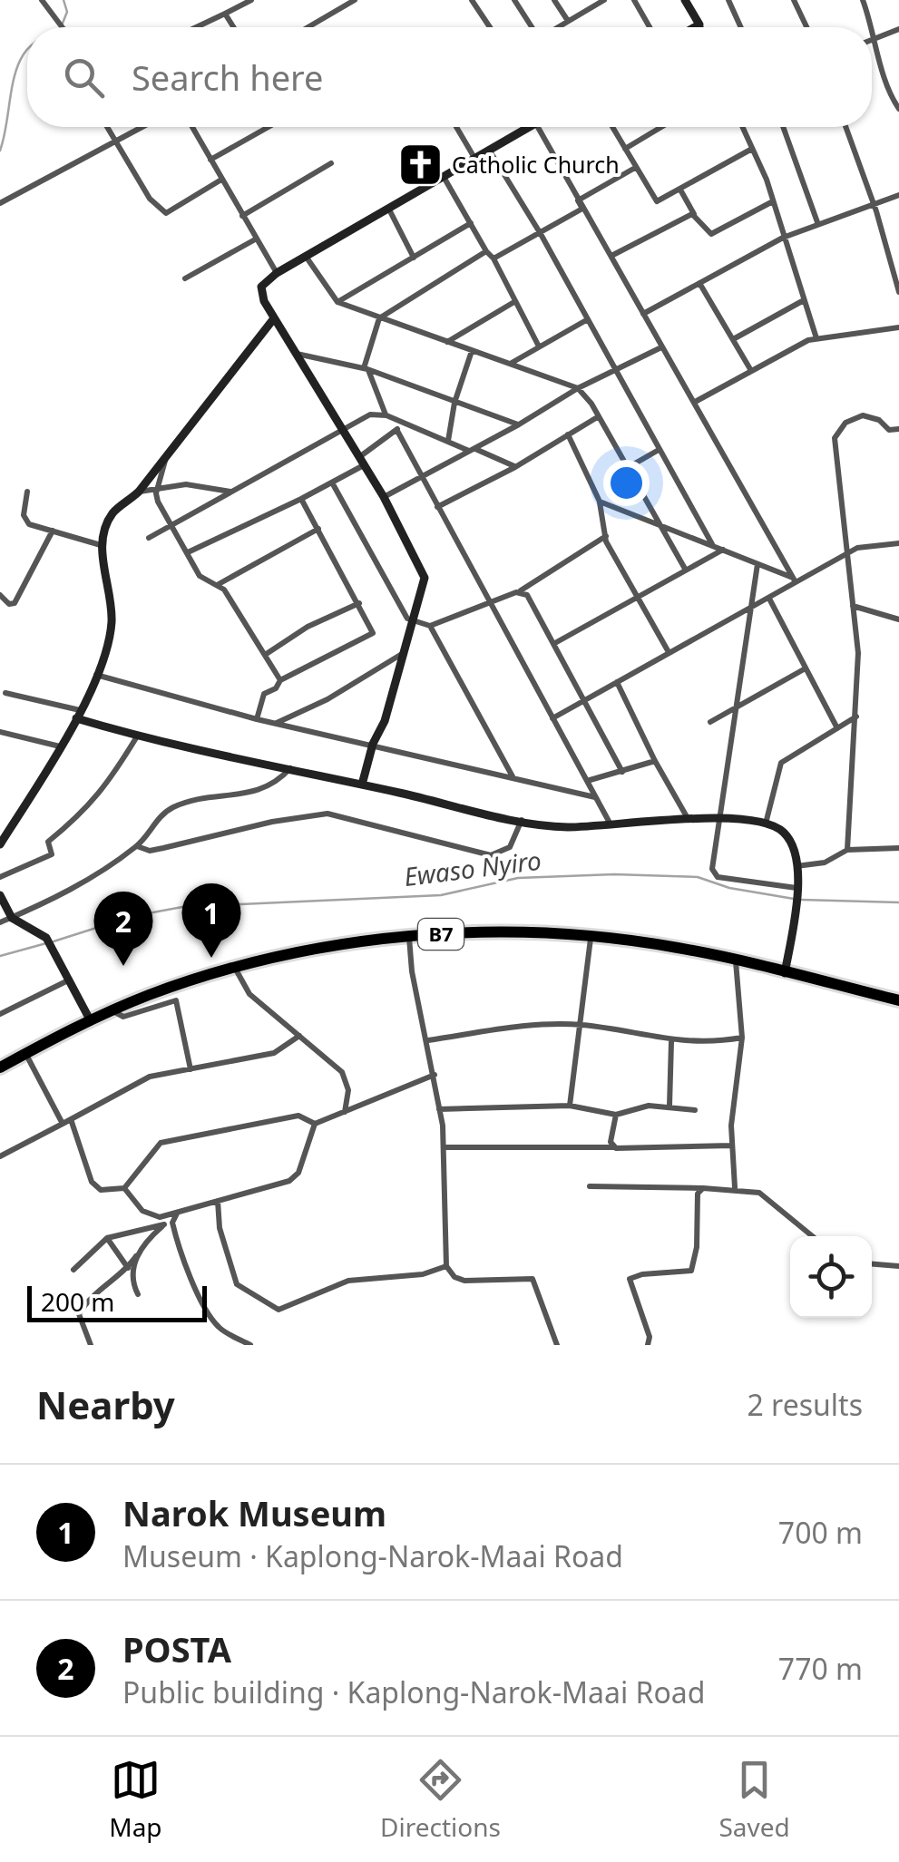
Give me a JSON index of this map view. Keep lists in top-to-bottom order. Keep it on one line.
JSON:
{"streets":{"highway":["B7"]},"water":["Ewaso Nyiro"],"places":{"church":["Catholic Church"]},"scale_bar":"200 m","page":{"search":"Search here","pins":["1","2"],"scale":"200 m","heading":["Nearby","2 results"],"list":[{"mark":"1","name":"Narok Museum","note":"Museum · Kaplong-Narok-Maai Road","value":"700 m"},{"mark":"2","name":"POSTA","note":"Public building · Kaplong-Narok-Maai Road","value":"770 m"}],"nav":["Map","Directions","Saved"]}}
